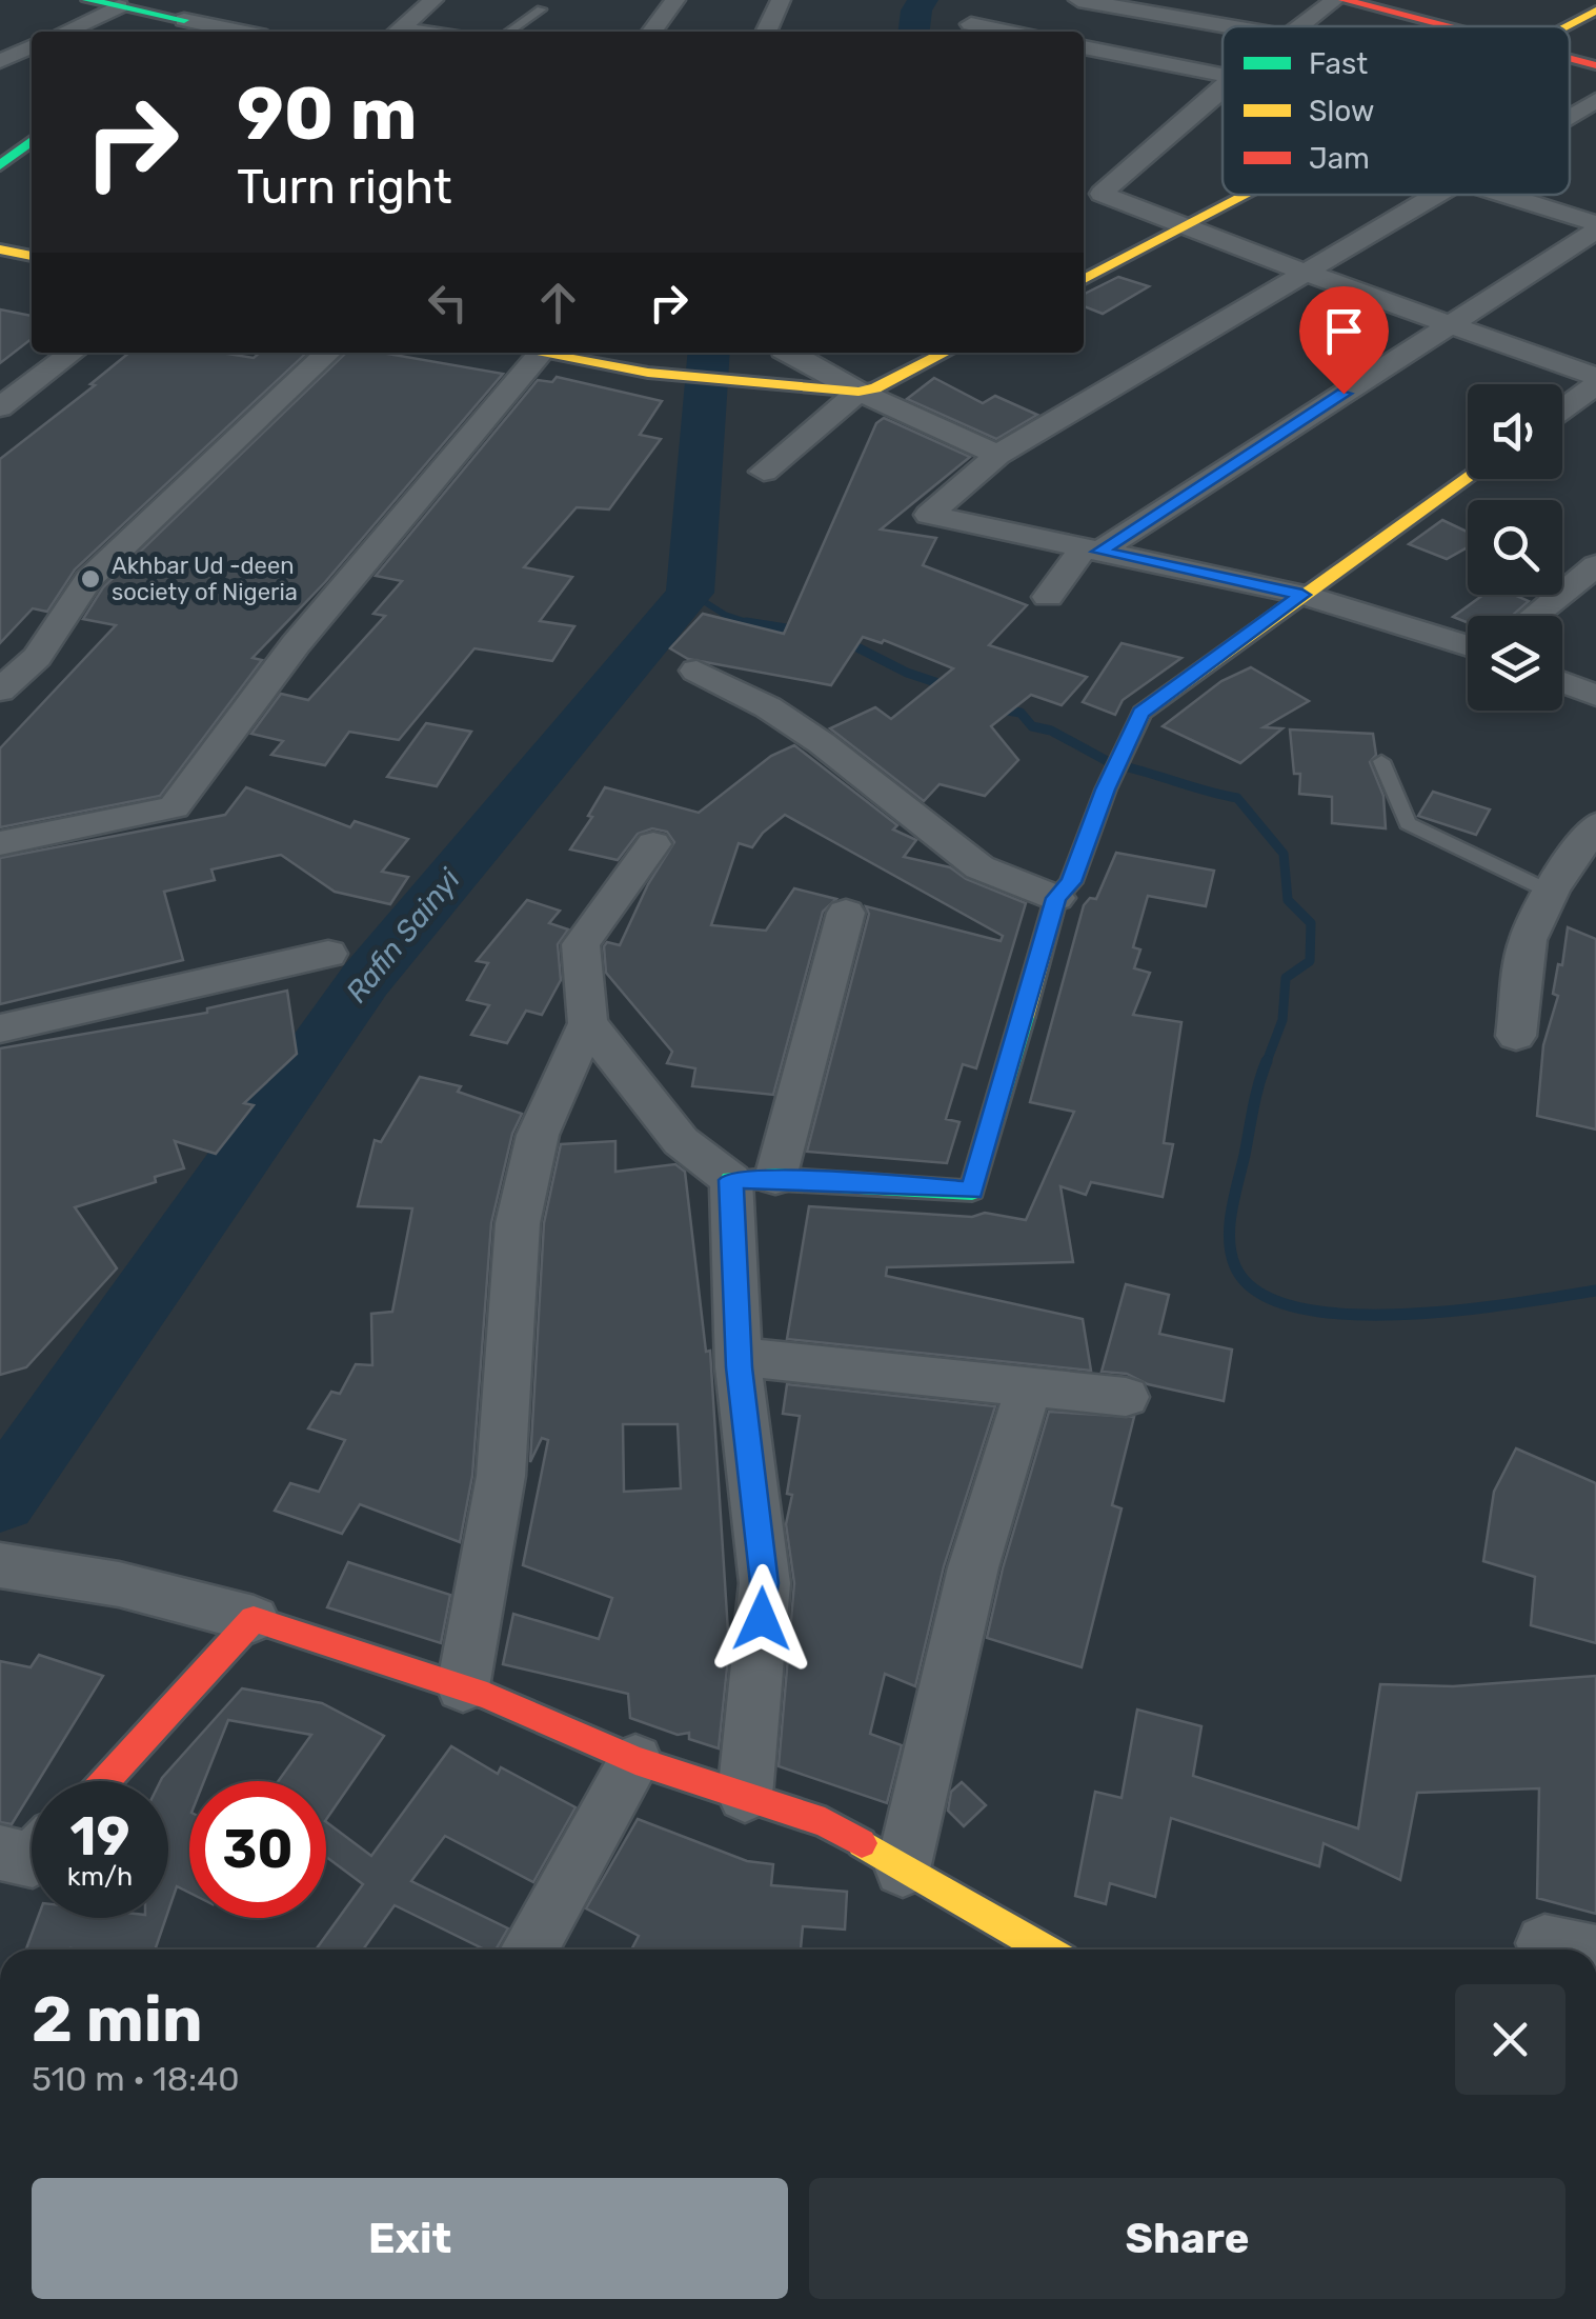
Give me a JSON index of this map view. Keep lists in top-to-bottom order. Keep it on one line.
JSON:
{"water":["Rafin Sainyi"],"places":["Akhbar Ud -deen society of Nigeria"],"legend":["Fast","Slow","Jam"],"page":{"turn":["90 m","Turn right"],"speed":"19 km/h","limit":"30","heading":["2 min","510 m · 18:40"],"buttons":["Exit","Share"]}}
